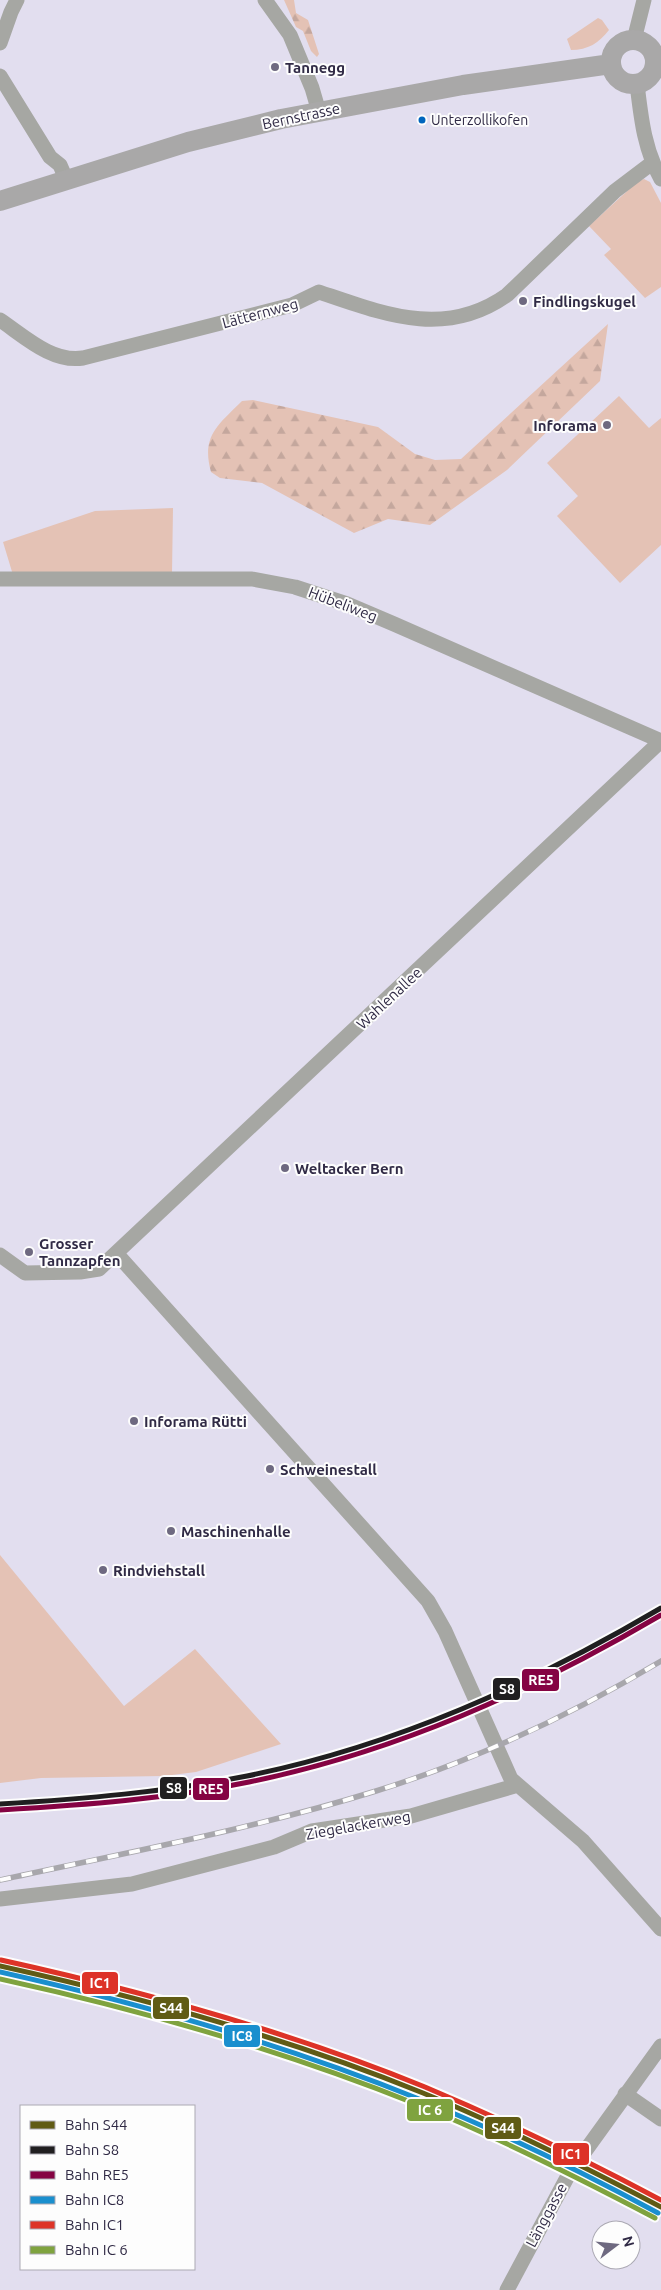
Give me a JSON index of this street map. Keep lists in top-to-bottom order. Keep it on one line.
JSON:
{"streets":{"main road":["Bernstrasse"],"street":["Lätternweg","Hübeliweg","Wahlenallee","Ziegelackerweg","Länggasse"]},"crossings":[["Hübeliweg","Wahlenallee"]],"places":["Tannegg","Unterzollikofen","Findlingskugel","Inforama","Weltacker Bern","Grosser Tannzapfen","Inforama Rütti","Schweinestall","Maschinenhalle","Rindviehstall"],"lines":["rail line S8","rail line RE5","rail line IC1","rail line S44","rail line IC8"],"legend":["Bahn S44","Bahn S8","Bahn RE5","Bahn IC8","Bahn IC1","Bahn IC 6"],"north":"right"}
